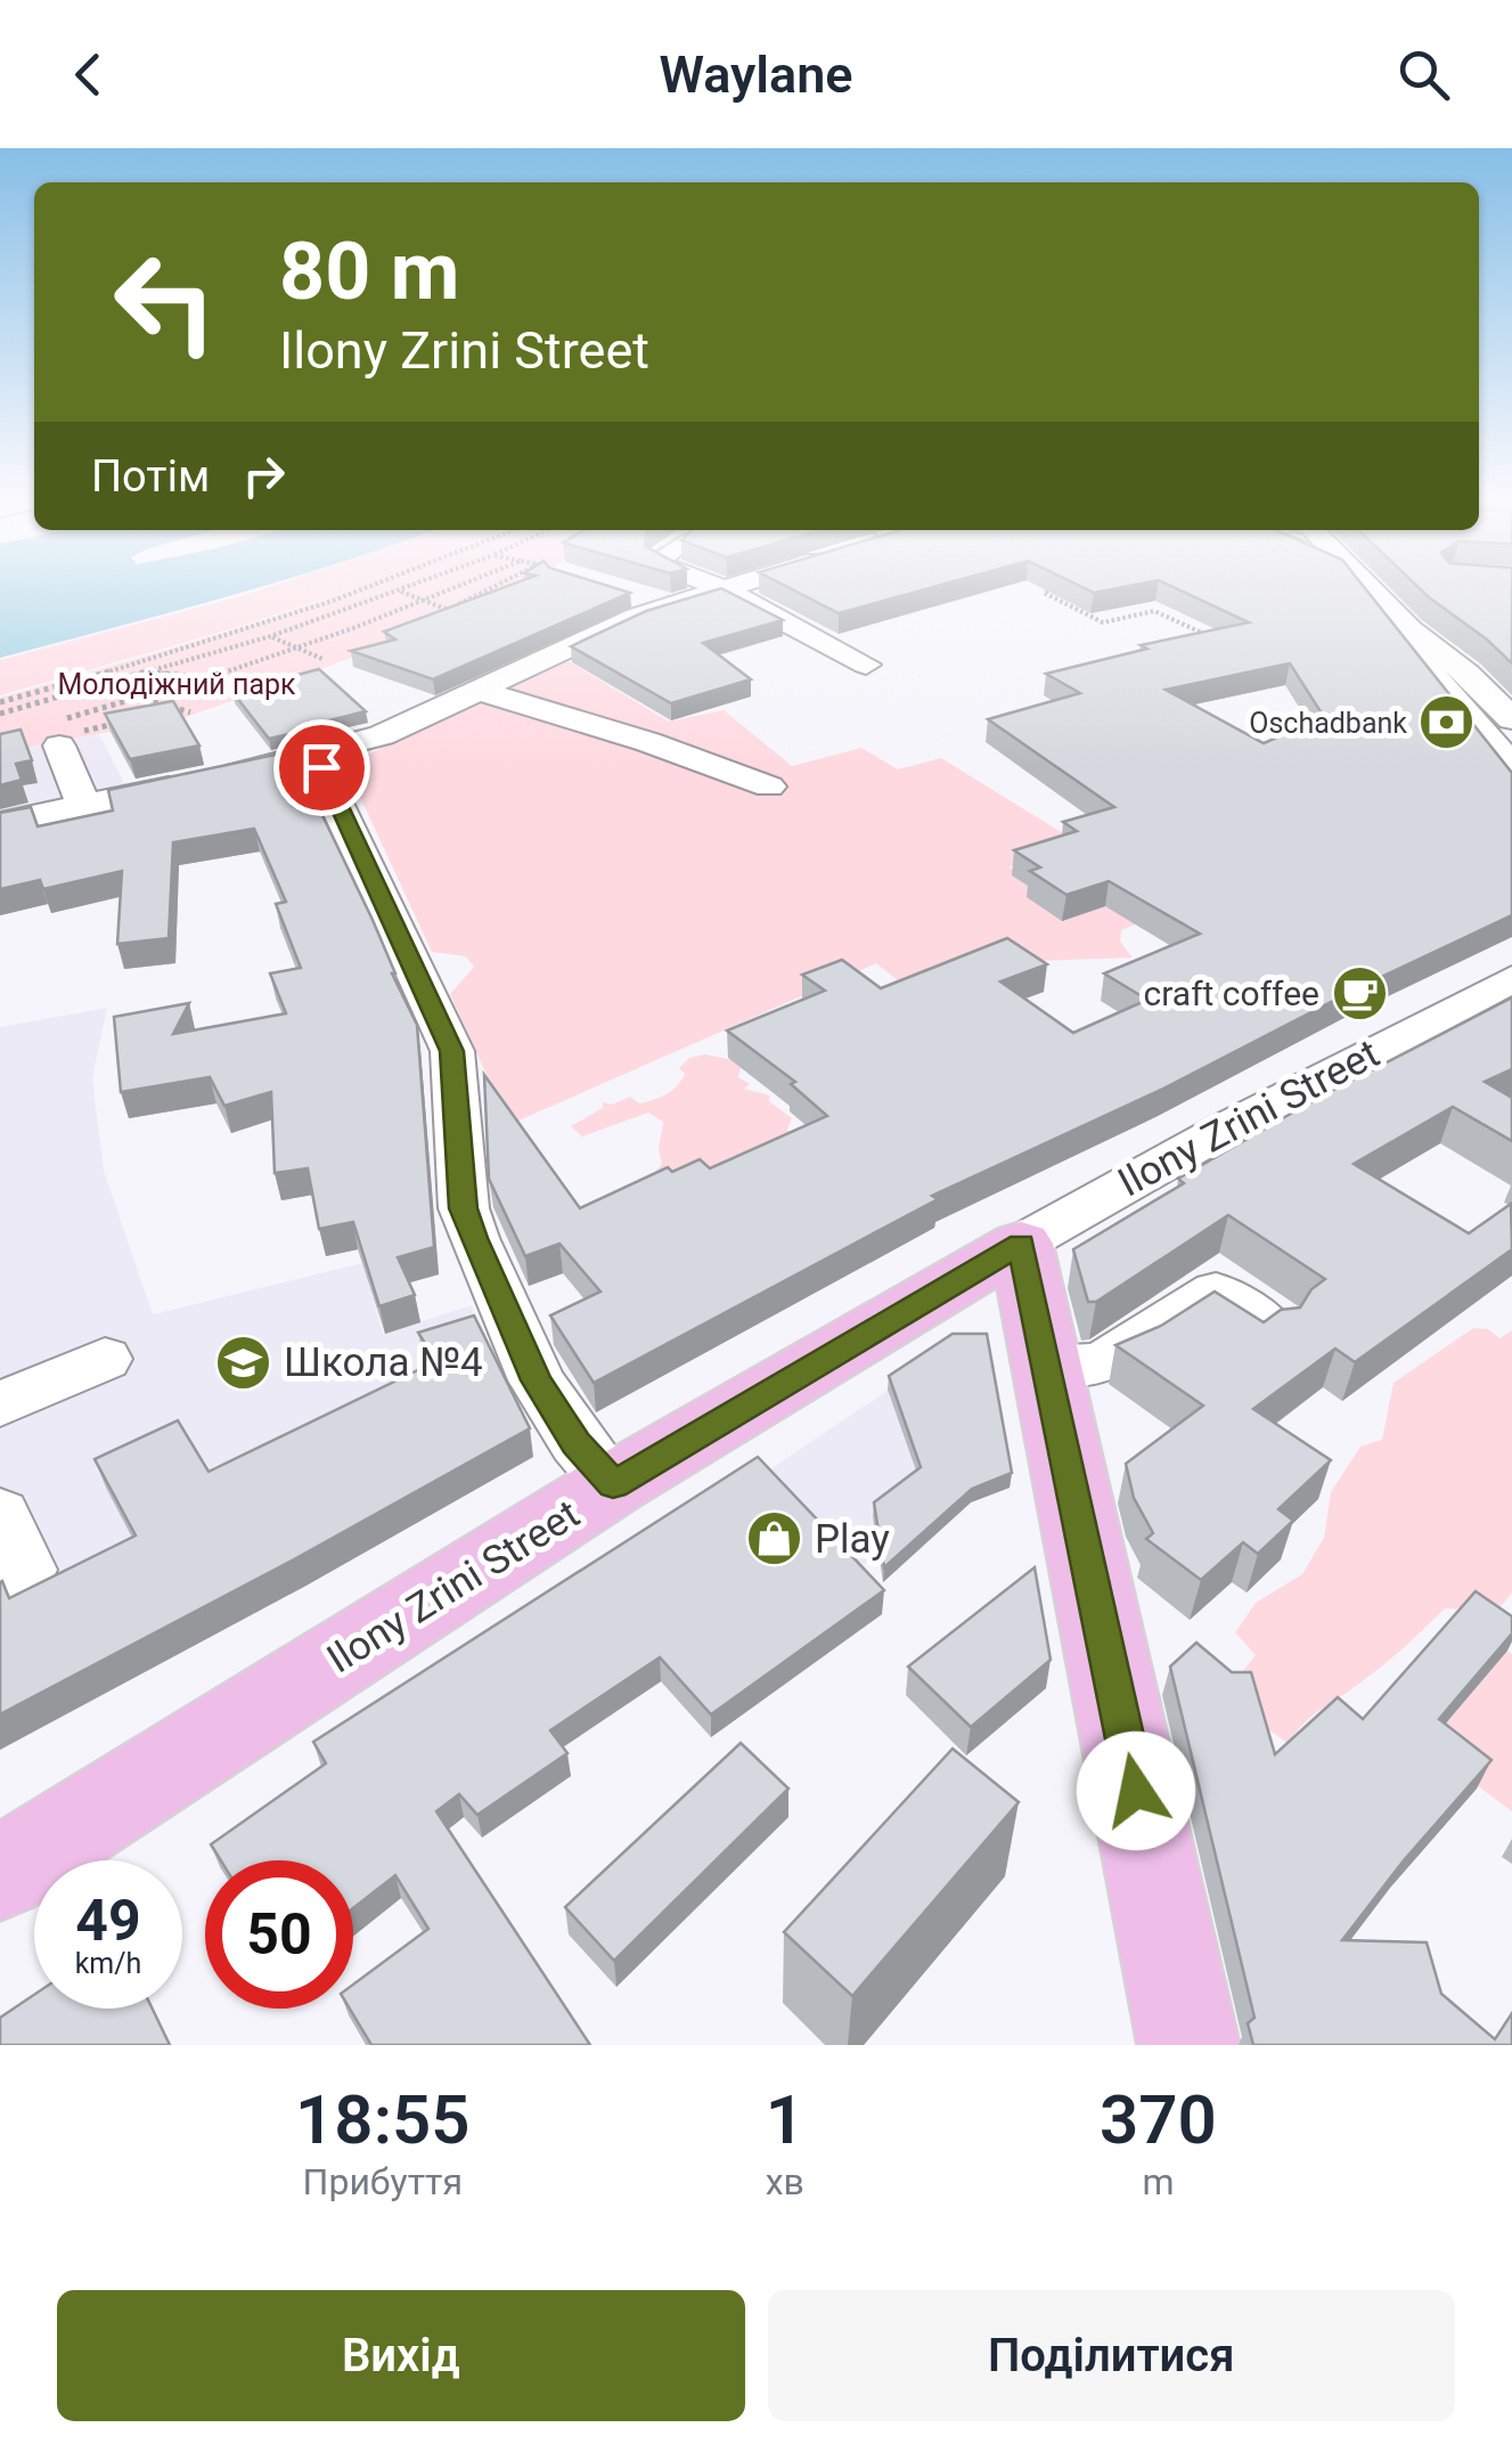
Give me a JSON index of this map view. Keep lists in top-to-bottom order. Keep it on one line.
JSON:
{"streets":{"main road":["Ilony Zrini Street"]},"parks":["Молодіжний парк"],"places":{"bank":["Oschadbank"],"cafe":["craft coffee"],"school or university":["Школа №4"],"shop":["Play"]},"page":{"header":"Waylane","turn":["80 m","Ilony Zrini Street"],"then":"Потім","speed":"49 km/h","limit":"50","eta":["18:55","Прибуття","1","хв","370","m"],"buttons":["Вихід","Поділитися"]}}
